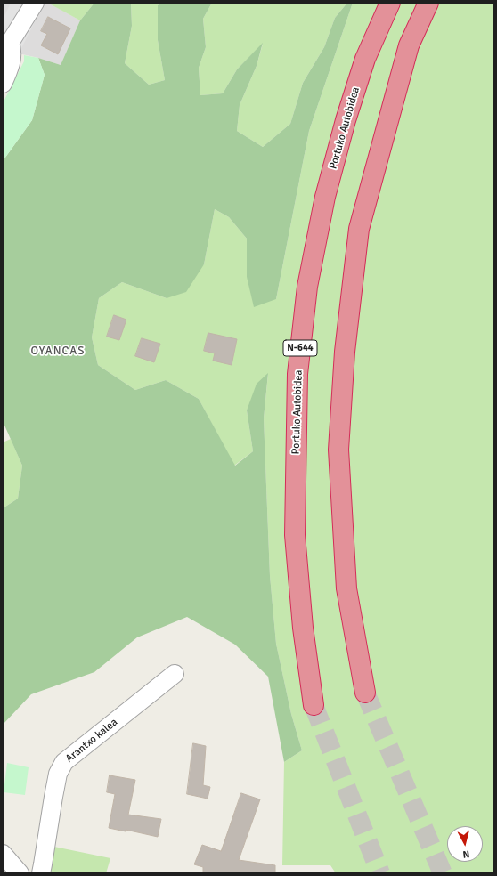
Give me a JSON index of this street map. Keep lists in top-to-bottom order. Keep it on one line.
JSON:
{"streets":{"highway":["Portuko Autobidea","N-644"],"street":["Arantxo kalea"]},"districts":["OYANCAS"],"north":"bottom"}
